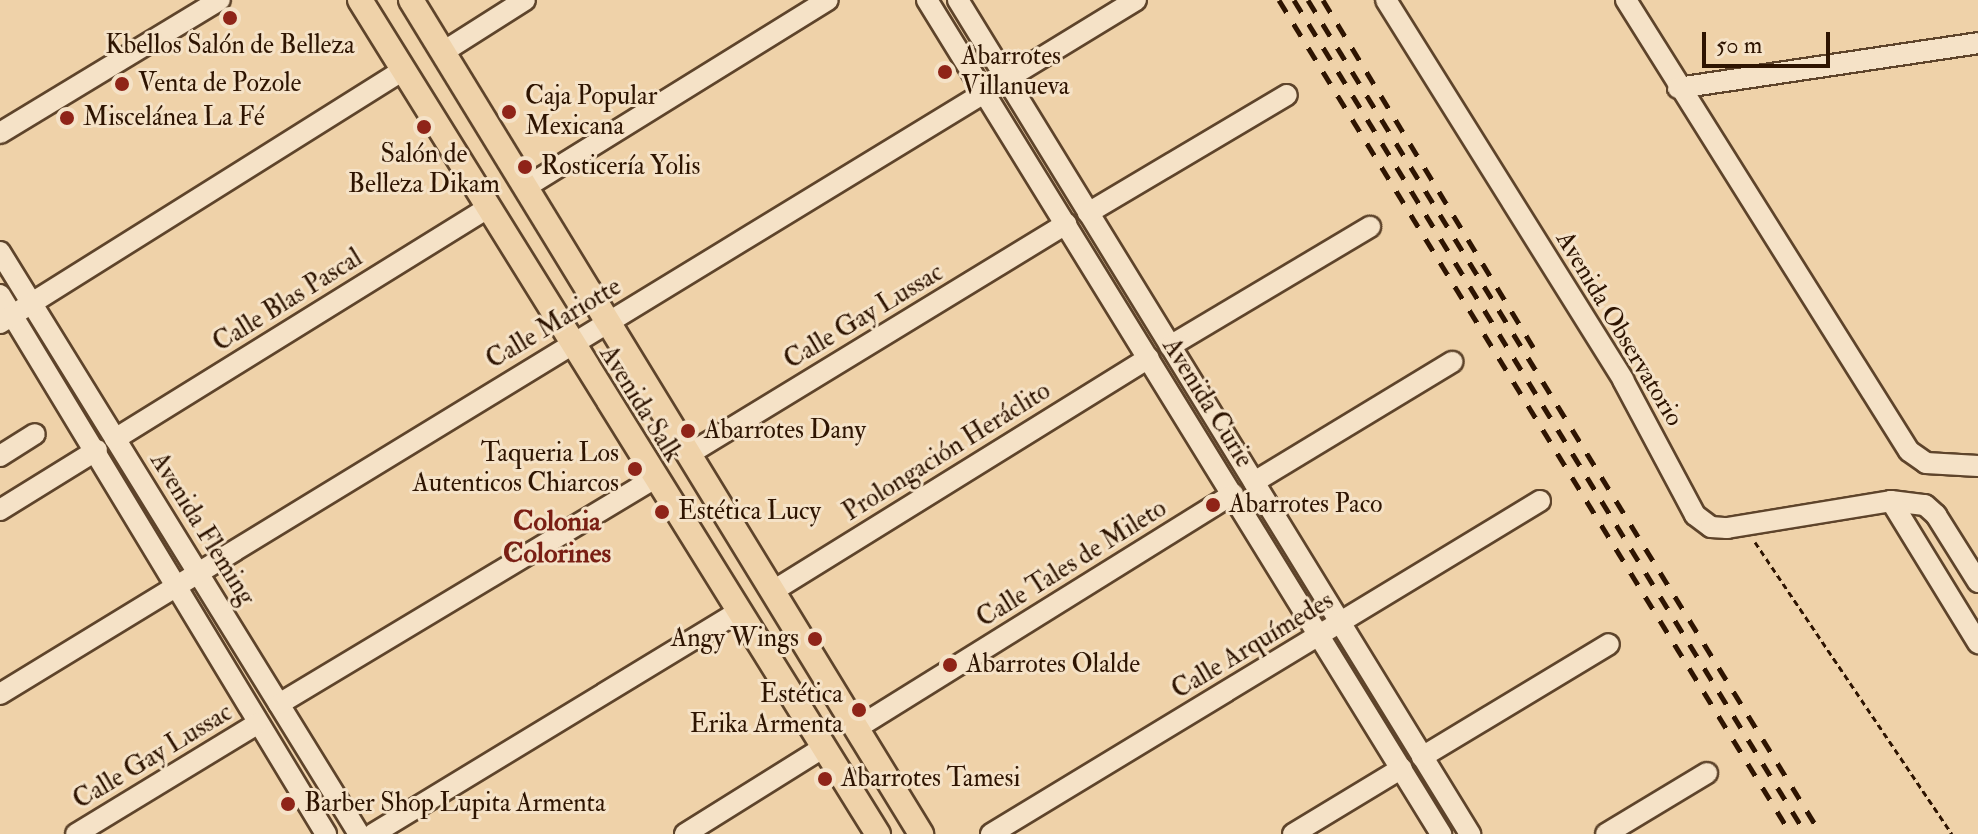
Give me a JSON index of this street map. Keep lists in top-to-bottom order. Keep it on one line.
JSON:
{"streets":{"main road":["Avenida Salk"],"street":["Calle Blas Pascal","Calle Gay Lussac","Calle Mariotte","Avenida Observatorio","Avenida Curie","Prolongación Heráclito","Avenida Fleming","Calle Tales de Mileto","Calle Arquímedes"]},"crossings":[["Calle Blas Pascal","Avenida Salk"],["Calle Blas Pascal","Avenida Fleming"],["Calle Gay Lussac","Avenida Curie"],["Calle Gay Lussac","Avenida Salk"],["Calle Gay Lussac","Avenida Fleming"],["Calle Mariotte","Avenida Curie"],["Calle Mariotte","Avenida Salk"],["Calle Mariotte","Avenida Fleming"],["Avenida Curie","Prolongación Heráclito"],["Avenida Curie","Calle Tales de Mileto"],["Avenida Curie","Calle Arquímedes"],["Avenida Salk","Prolongación Heráclito"],["Avenida Salk","Calle Tales de Mileto"]],"districts":["Colonia Colorines"],"places":["Kbellos Salón de Belleza","Abarrotes Villanueva","Venta de Pozole","Caja Popular Mexicana","Miscelánea La Fé","Salón de Belleza Dikam","Rosticería Yolis","Abarrotes Dany","Taqueria Los Autenticos Chiarcos","Abarrotes Paco","Estética Lucy","Angy Wings","Abarrotes Olalde","Estética Erika Armenta","Abarrotes Tamesi","Barber Shop Lupita Armenta"],"scale_bar":"50 m"}
